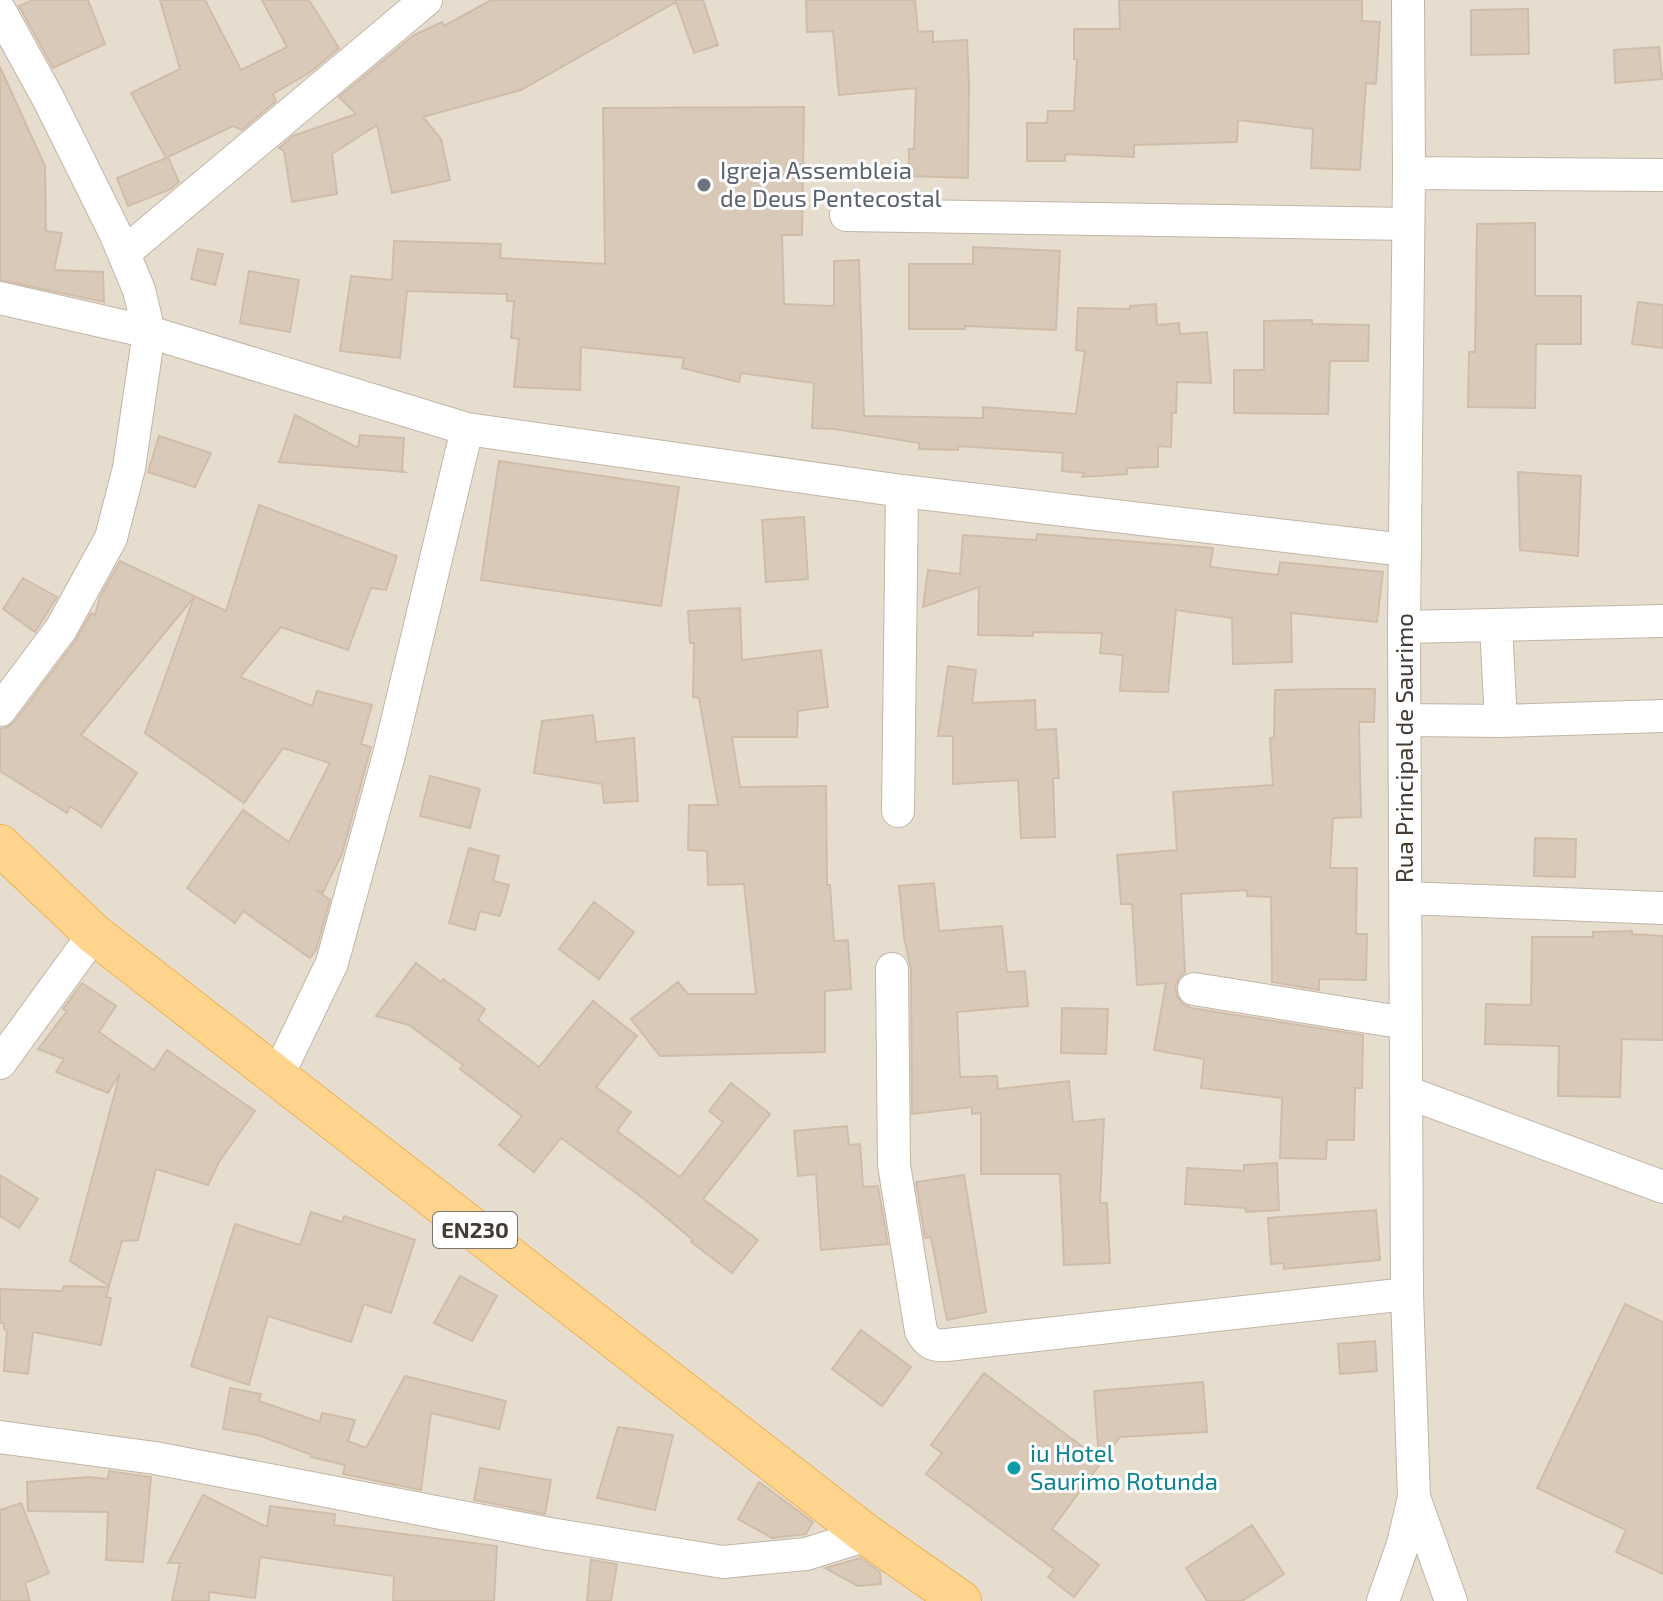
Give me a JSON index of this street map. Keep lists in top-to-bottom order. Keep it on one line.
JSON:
{"streets":{"main road":["EN230"],"street":["Rua Principal de Saurimo"]},"places":["Igreja Assembleia de Deus Pentecostal","iu Hotel Saurimo Rotunda"]}
